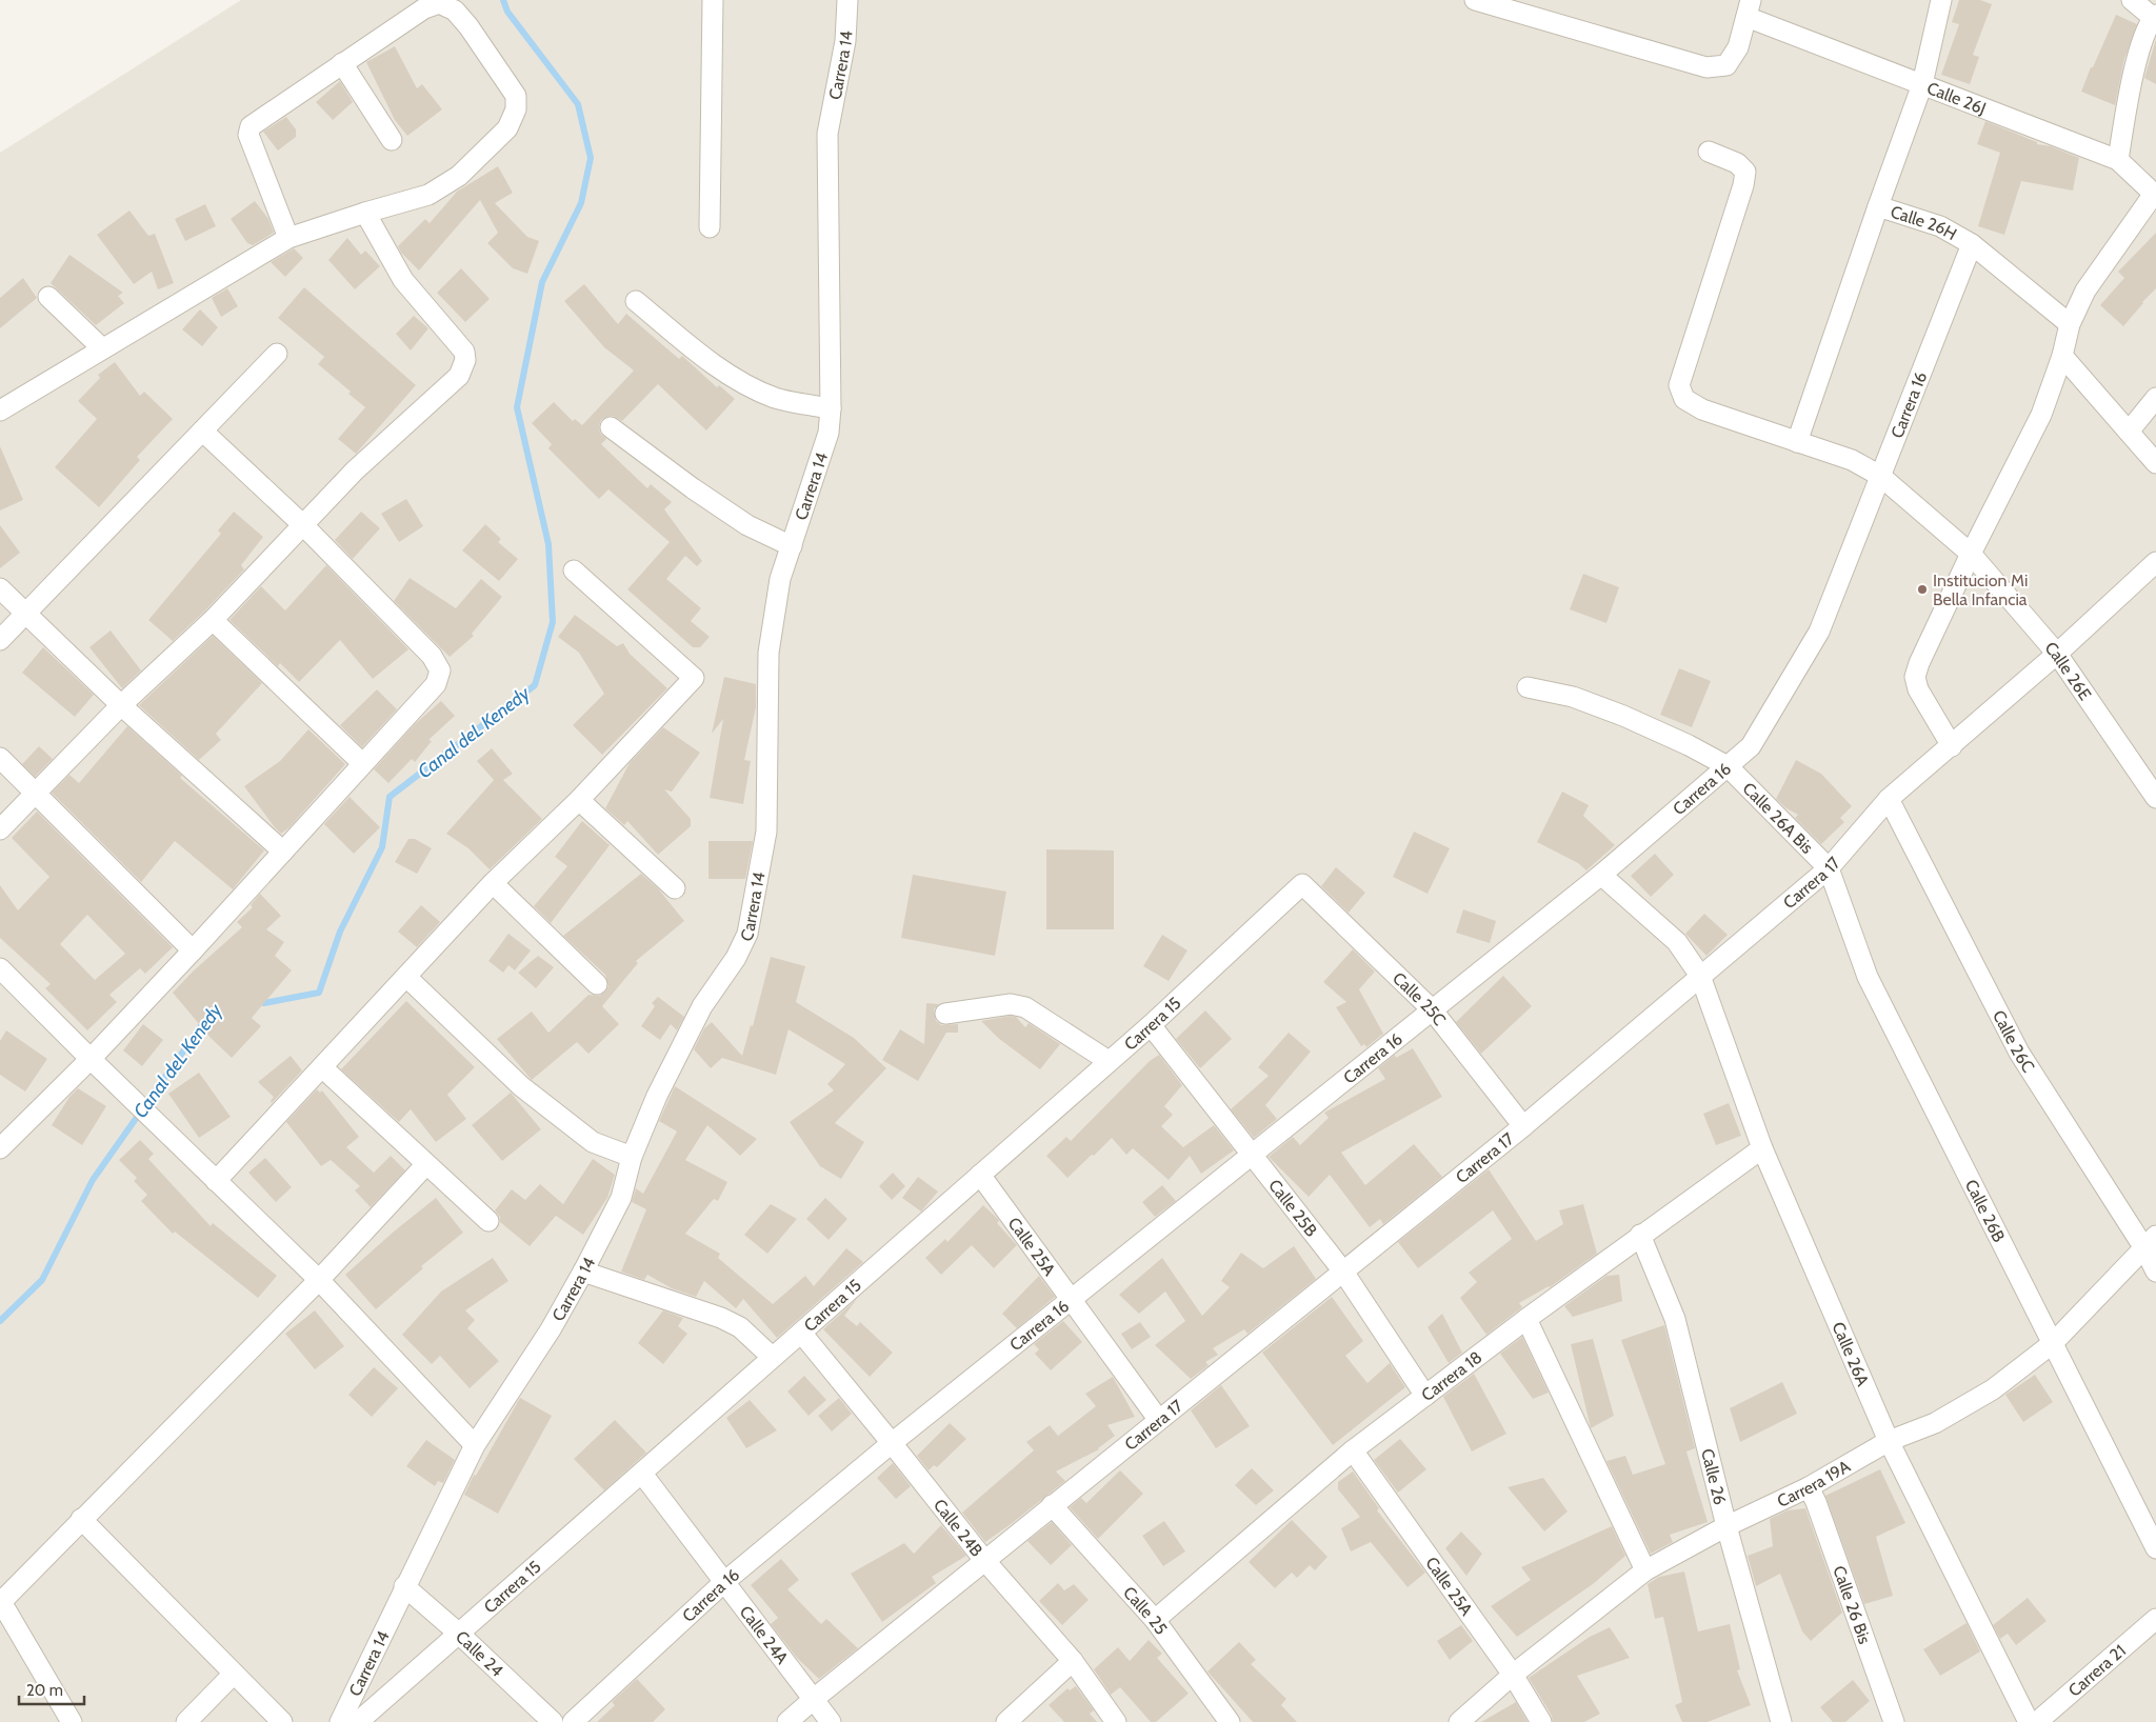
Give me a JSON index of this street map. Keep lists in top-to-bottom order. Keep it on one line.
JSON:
{"streets":{"street":["Carrera 14","Calle 26J","Calle 26H","Carrera 16","Calle 26E","Calle 26A Bis","Carrera 17","Calle 25C","Carrera 15","Calle 26C","Calle 25B","Calle 26B","Calle 25A","Calle 26A","Carrera 18","Calle 26","Carrera 19A","Calle 24B","Calle 26 Bis","Calle 25","Calle 24A","Calle 24","Carrera 21"]},"crossings":[["Carrera 14","Calle 24"],["Calle 26J","Calle 26H"],["Calle 26H","Carrera 16"],["Carrera 16","Calle 26E"],["Carrera 16","Calle 26A Bis"],["Carrera 16","Calle 25C"],["Carrera 16","Calle 25B"],["Carrera 16","Calle 25A"],["Carrera 16","Calle 26A"],["Carrera 16","Calle 24B"],["Carrera 16","Calle 24A"],["Calle 26E","Carrera 17"],["Calle 26A Bis","Carrera 17"],["Calle 26A Bis","Calle 26B"],["Carrera 17","Calle 25C"],["Carrera 17","Calle 26C"],["Carrera 17","Calle 25B"],["Carrera 17","Calle 26B"],["Carrera 17","Calle 25A"],["Carrera 17","Calle 26A"],["Carrera 17","Calle 24B"],["Carrera 17","Calle 25"],["Carrera 17","Calle 24A"],["Calle 25C","Carrera 15"],["Carrera 15","Calle 25B"],["Carrera 15","Calle 25A"],["Carrera 15","Calle 24B"],["Carrera 15","Calle 24A"],["Carrera 15","Calle 24"],["Calle 26C","Carrera 19A"],["Calle 25B","Carrera 18"],["Calle 26B","Carrera 19A"],["Calle 25A","Carrera 18"],["Calle 25A","Carrera 19A"],["Calle 26A","Carrera 18"],["Calle 26A","Carrera 19A"],["Carrera 18","Calle 26"],["Carrera 18","Calle 25"],["Calle 26","Carrera 19A"],["Carrera 19A","Calle 26 Bis"]],"water":["Canal deL Kenedy"],"places":["Institucion Mi Bella Infancia"],"scale_bar":"20 m"}
